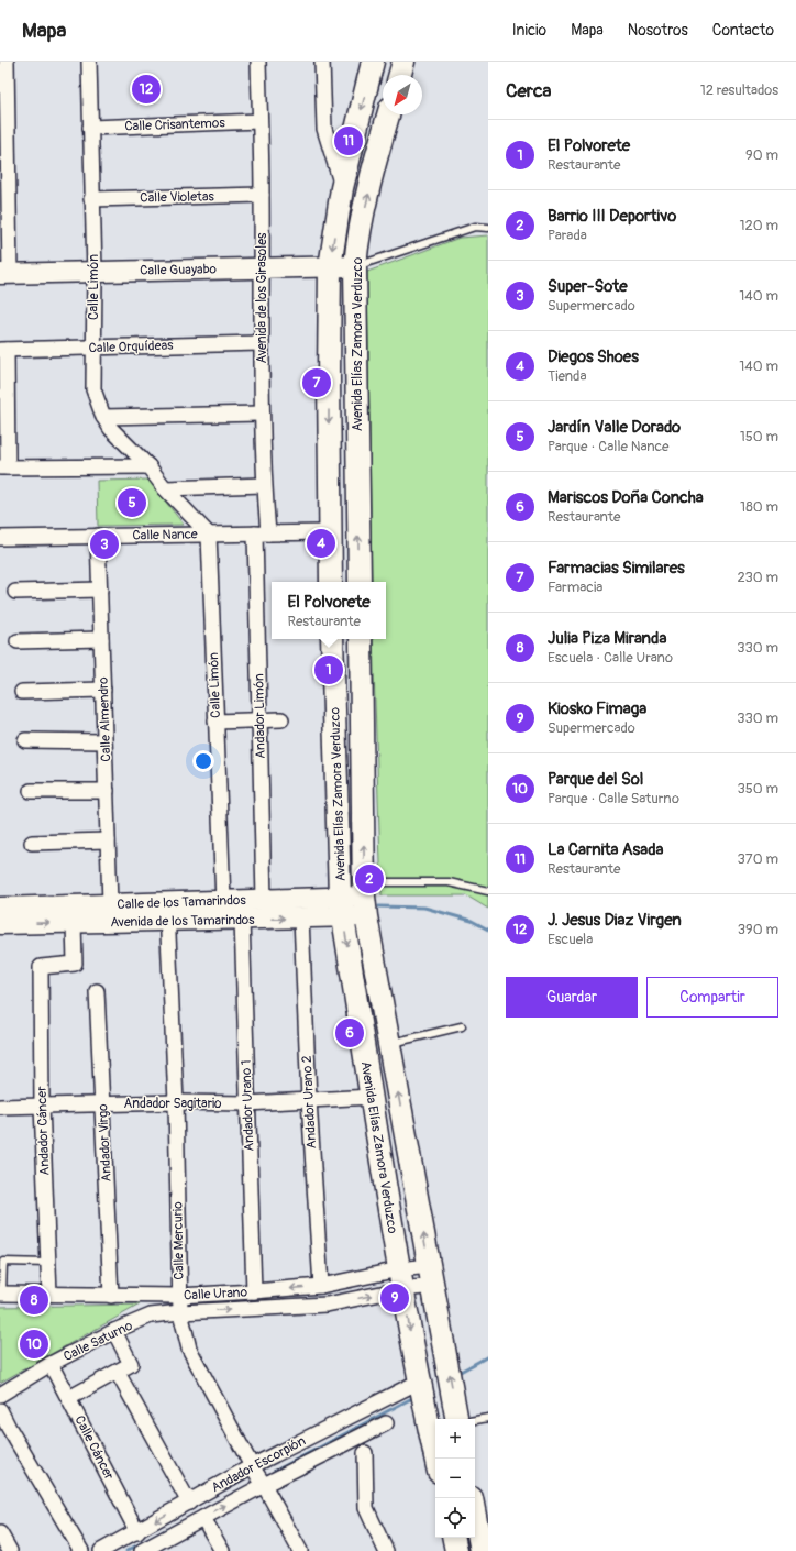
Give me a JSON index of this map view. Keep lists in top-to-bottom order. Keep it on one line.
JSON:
{"streets":{"main road":["Avenida Elías Zamora Verduzco"],"street":["Calle Crisantemos","Calle Violetas","Calle Guayabo","Calle Limón","Avenida de los Girasoles","Calle Orquídeas","Calle Nance","Andador Limón","Calle Almendro","Calle de los Tamarindos","Avenida de los Tamarindos","Andador Urano 2","Andador Sagitario","Andador Urano 1","Andador Cáncer","Andador Virgo","Calle Mercurio","Calle Urano","Calle Saturno","Calle Cáncer","Andador Escorpión"]},"crossings":[["Calle Crisantemos","Calle Limón"],["Calle Crisantemos","Avenida de los Girasoles"],["Calle Violetas","Calle Limón"],["Calle Violetas","Avenida de los Girasoles"],["Calle Guayabo","Calle Limón"],["Calle Guayabo","Avenida de los Girasoles"],["Calle Guayabo","Avenida Elías Zamora Verduzco"],["Calle Limón","Calle Orquídeas"],["Calle Limón","Calle Nance"],["Calle Limón","Calle de los Tamarindos"],["Avenida de los Girasoles","Calle Orquídeas"],["Avenida de los Girasoles","Calle Nance"],["Avenida de los Girasoles","Andador Limón"],["Avenida Elías Zamora Verduzco","Calle Nance"],["Avenida Elías Zamora Verduzco","Calle de los Tamarindos"],["Avenida Elías Zamora Verduzco","Avenida de los Tamarindos"],["Avenida Elías Zamora Verduzco","Andador Sagitario"],["Avenida Elías Zamora Verduzco","Calle Urano"],["Avenida Elías Zamora Verduzco","Andador Escorpión"],["Calle Nance","Andador Limón"],["Calle Nance","Calle Almendro"],["Andador Limón","Calle de los Tamarindos"],["Calle Almendro","Calle de los Tamarindos"],["Calle de los Tamarindos","Avenida de los Tamarindos"],["Calle de los Tamarindos","Calle Mercurio"],["Avenida de los Tamarindos","Andador Urano 2"],["Avenida de los Tamarindos","Andador Urano 1"],["Avenida de los Tamarindos","Andador Cáncer"],["Avenida de los Tamarindos","Calle Mercurio"],["Andador Urano 2","Andador Sagitario"],["Andador Urano 2","Calle Urano"],["Andador Sagitario","Andador Urano 1"],["Andador Sagitario","Andador Cáncer"],["Andador Sagitario","Andador Virgo"],["Andador Sagitario","Calle Mercurio"],["Andador Urano 1","Calle Urano"],["Andador Cáncer","Calle Urano"],["Andador Virgo","Calle Urano"],["Calle Mercurio","Calle Urano"],["Calle Mercurio","Andador Escorpión"],["Calle Urano","Calle Saturno"],["Calle Saturno","Calle Cáncer"],["Calle Cáncer","Andador Escorpión"]],"north":"bottom left","page":{"header":"Mapa","nav":["Inicio","Mapa","Nosotros","Contacto"],"heading":["Cerca","12 resultados"],"pins":["12","11","7","5","4","3","1","2","6","9","8","10"],"list":[{"mark":"1","name":"El Polvorete","note":"Restaurante","value":"90 m"},{"mark":"2","name":"Barrio III Deportivo","note":"Parada","value":"120 m"},{"mark":"3","name":"Super-Sote","note":"Supermercado","value":"140 m"},{"mark":"4","name":"Diegos Shoes","note":"Tienda","value":"140 m"},{"mark":"5","name":"Jardín Valle Dorado","note":"Parque · Calle Nance","value":"150 m"},{"mark":"6","name":"Mariscos Doña Concha","note":"Restaurante","value":"180 m"},{"mark":"7","name":"Farmacias Similares","note":"Farmacia","value":"230 m"},{"mark":"8","name":"Julia Piza Miranda","note":"Escuela · Calle Urano","value":"330 m"},{"mark":"9","name":"Kiosko Fimaga","note":"Supermercado","value":"330 m"},{"mark":"10","name":"Parque del Sol","note":"Parque · Calle Saturno","value":"350 m"},{"mark":"11","name":"La Carnita Asada","note":"Restaurante","value":"370 m"},{"mark":"12","name":"J. Jesus Diaz Virgen","note":"Escuela","value":"390 m"}],"popup":["El Polvorete","Restaurante"],"buttons":["Guardar","Compartir"],"map_buttons":["+","−"]}}
